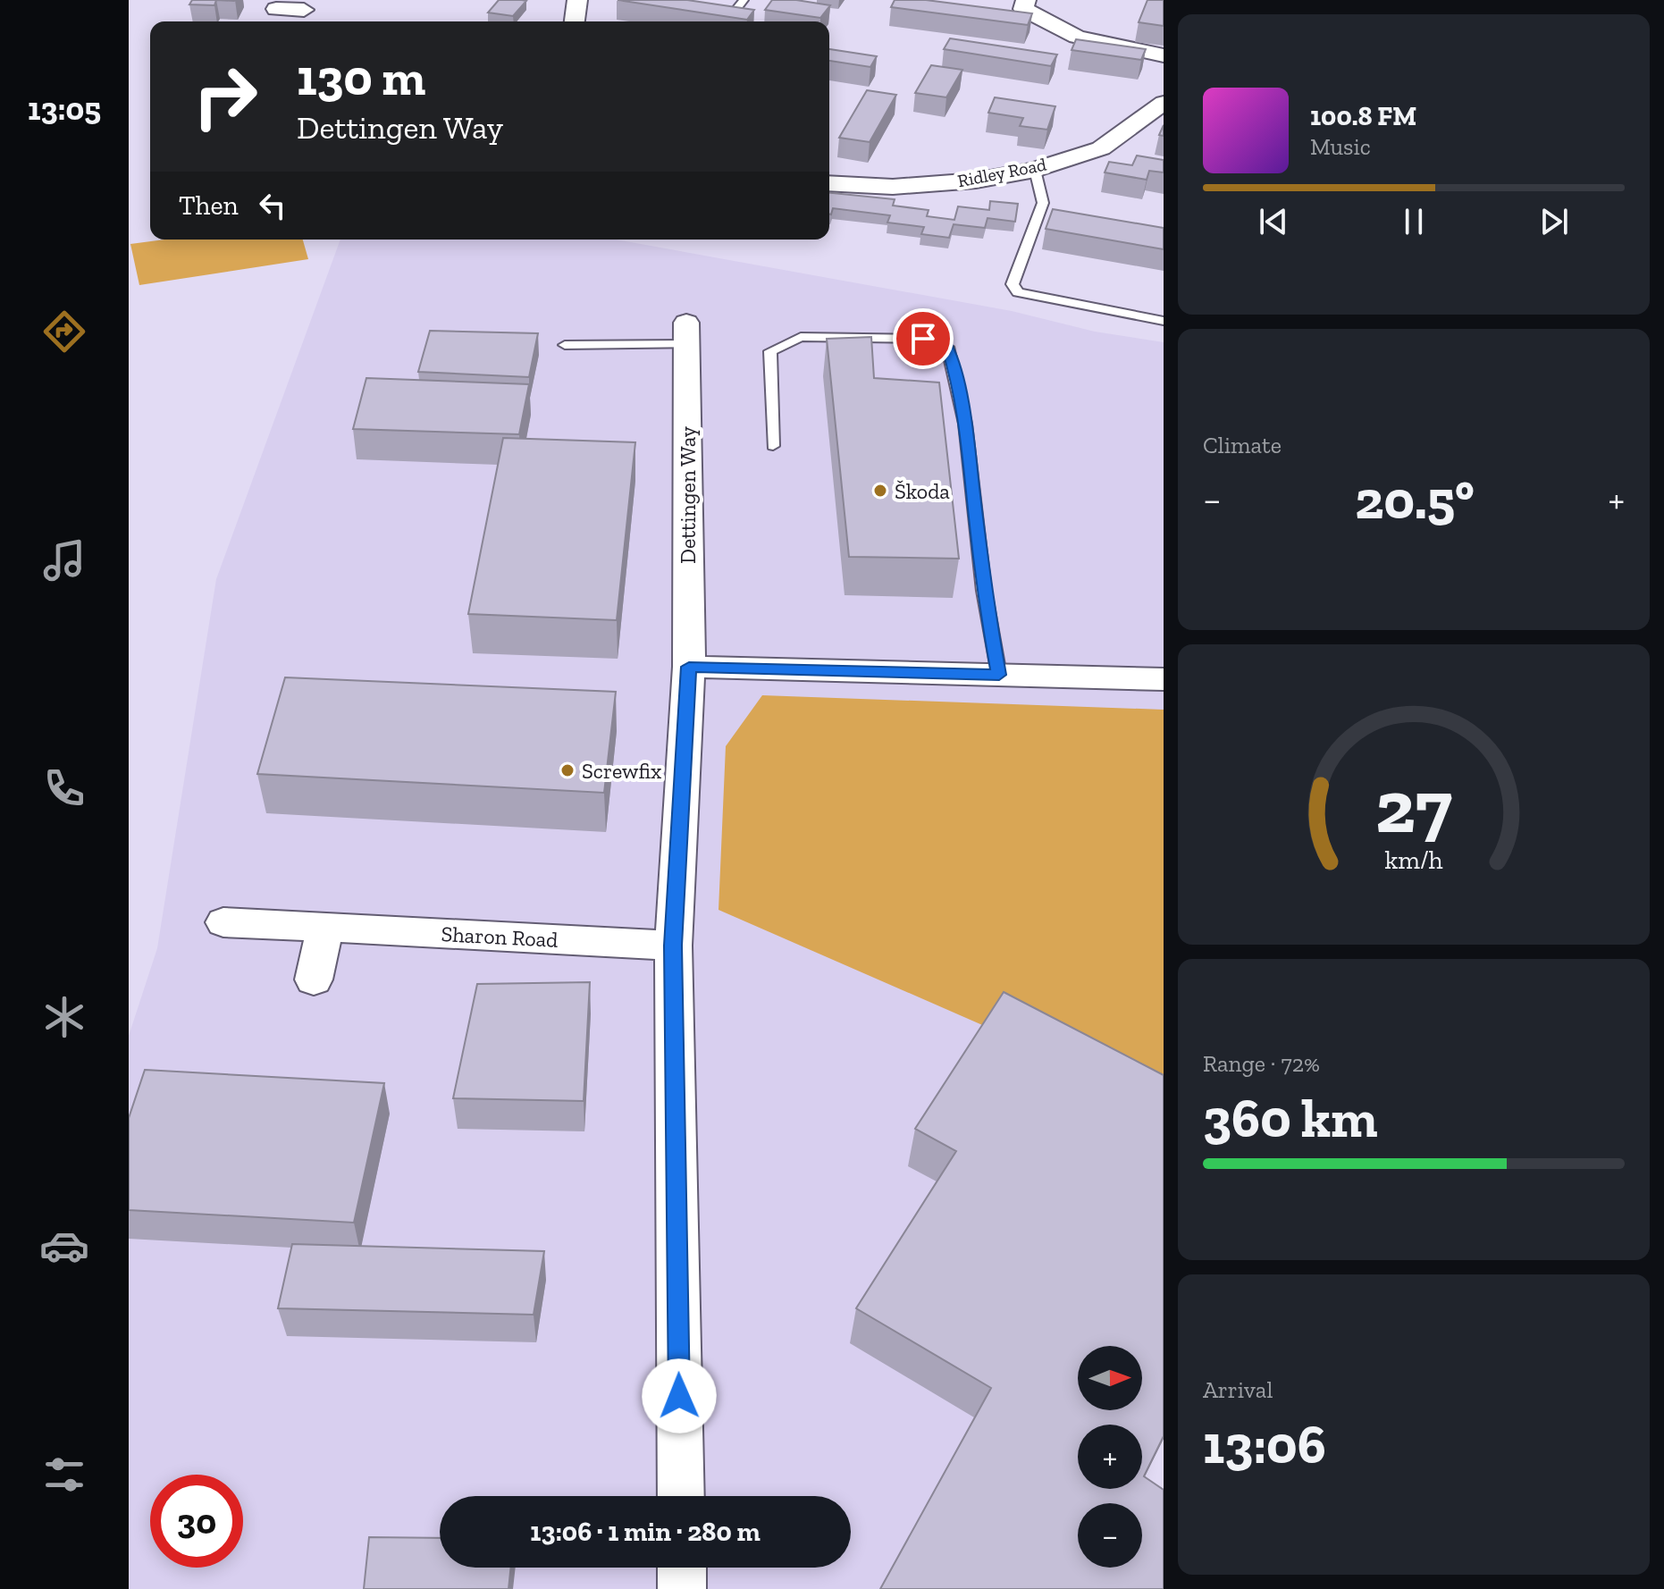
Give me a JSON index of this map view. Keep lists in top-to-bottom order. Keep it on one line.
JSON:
{"streets":{"street":["Ridley Road","Dettingen Way","Sharon Road"]},"crossings":[["Dettingen Way","Sharon Road"]],"places":["Škoda","Screwfix"],"north":"right","page":{"tabs":"13:05","turn":["130 m","Dettingen Way"],"song":["100.8 FM","Music"],"then":"Then","tile":["Climate",["Range · 72%","360 km"],["Arrival","13:06"]],"heat":["−","20.5°","+"],"map_buttons":["+","−"],"limit":"30","trip":"13:06 · 1 min · 280 m","gauge":["27","km/h"]}}
